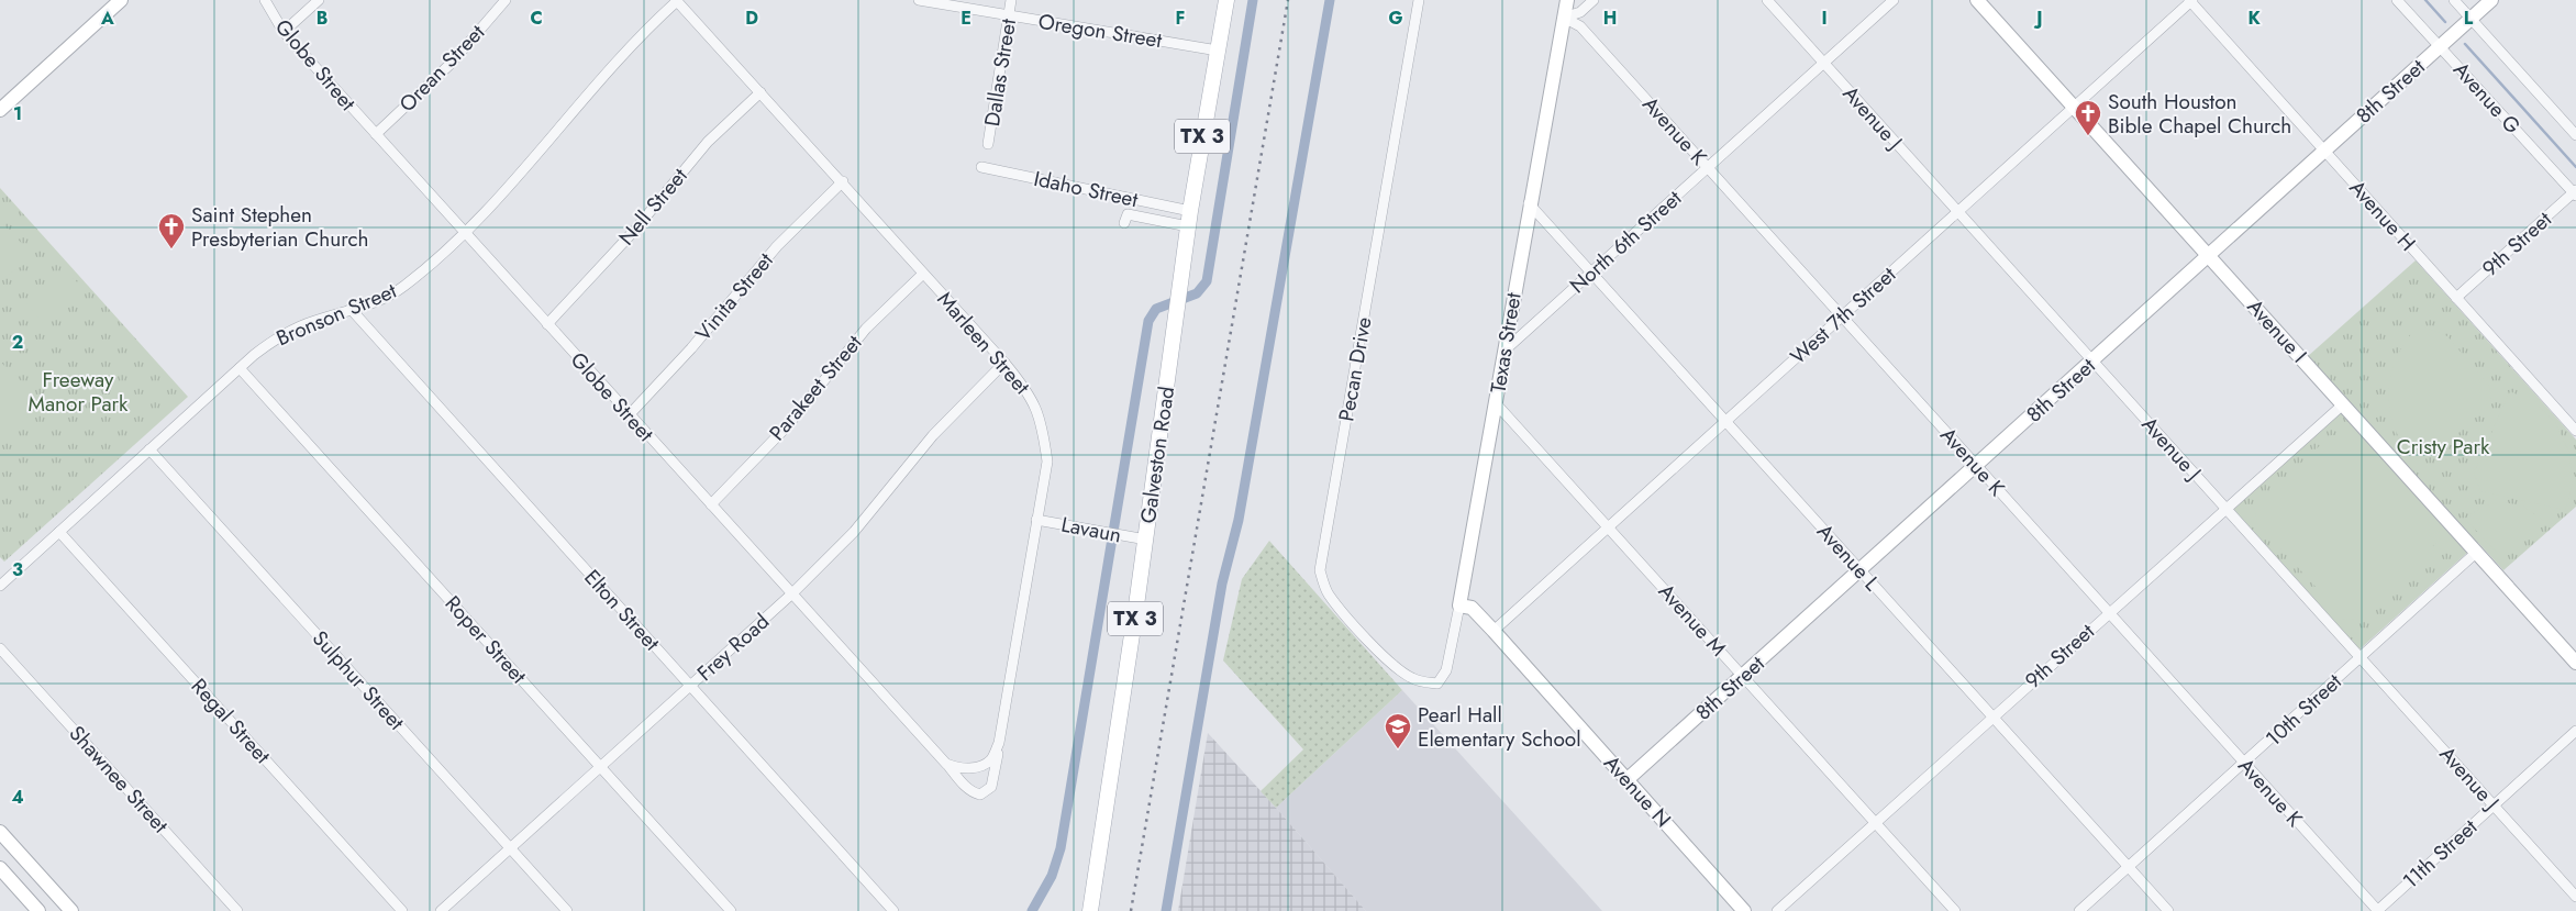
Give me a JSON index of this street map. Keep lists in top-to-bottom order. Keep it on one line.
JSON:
{"streets":{"main road":["TX 3","Galveston Road"],"street":["Oregon Street","Globe Street","Orean Street","Dallas Street","8th Street","Avenue G","Avenue J","Avenue K","Idaho Street","Nell Street","Avenue H","North 6th Street","9th Street","Vinita Street","Bronson Street","West 7th Street","Avenue I","Marleen Street","Texas Street","Pecan Drive","Parakeet Street","Lavaun","Avenue L","Elton Street","Avenue M","Roper Street","Frey Road","Sulphur Street","10th Street","Regal Street","Shawnee Street","Avenue N","11th Street"]},"crossings":[["Oregon Street","Dallas Street"],["Oregon Street","Galveston Road"],["Globe Street","Orean Street"],["Globe Street","Nell Street"],["Globe Street","Vinita Street"],["Globe Street","Bronson Street"],["Globe Street","Marleen Street"],["Globe Street","Parakeet Street"],["Globe Street","Frey Road"],["8th Street","Avenue G"],["8th Street","Avenue J"],["8th Street","Avenue K"],["8th Street","Avenue H"],["8th Street","Avenue I"],["8th Street","Avenue L"],["8th Street","Avenue M"],["8th Street","Avenue N"],["Avenue G","9th Street"],["Avenue J","North 6th Street"],["Avenue J","9th Street"],["Avenue J","West 7th Street"],["Avenue J","10th Street"],["Avenue J","11th Street"],["Avenue K","North 6th Street"],["Avenue K","9th Street"],["Avenue K","West 7th Street"],["Avenue K","Texas Street"],["Avenue K","10th Street"],["Avenue K","11th Street"],["Idaho Street","Galveston Road"],["Nell Street","Marleen Street"],["Avenue H","9th Street"],["Avenue H","West 7th Street"],["North 6th Street","Texas Street"],["North 6th Street","Avenue L"],["9th Street","Avenue I"],["9th Street","Avenue L"],["9th Street","Avenue M"],["Vinita Street","Marleen Street"],["Bronson Street","Marleen Street"],["Bronson Street","Elton Street"],["Bronson Street","Roper Street"],["Bronson Street","Sulphur Street"],["Bronson Street","Regal Street"],["West 7th Street","Avenue I"],["West 7th Street","Avenue L"],["West 7th Street","Avenue M"],["West 7th Street","Avenue N"],["Avenue I","10th Street"],["Marleen Street","Parakeet Street"],["Marleen Street","Lavaun"],["Marleen Street","Frey Road"],["Texas Street","Pecan Drive"],["Texas Street","Avenue L"],["Texas Street","Avenue M"],["Texas Street","Avenue N"],["Galveston Road","Lavaun"],["Avenue L","10th Street"],["Elton Street","Frey Road"],["Roper Street","Frey Road"],["Frey Road","Sulphur Street"]],"parks":["Freeway Manor Park","Cristy Park"],"places":{"church":["South Houston Bible Chapel Church","Saint Stephen Presbyterian Church"],"school or university":["Pearl Hall Elementary School"]},"grid":{"columns":["A","B","C","D","E","F","G","H","I","J","K","L"],"rows":["1","2","3","4"]}}
